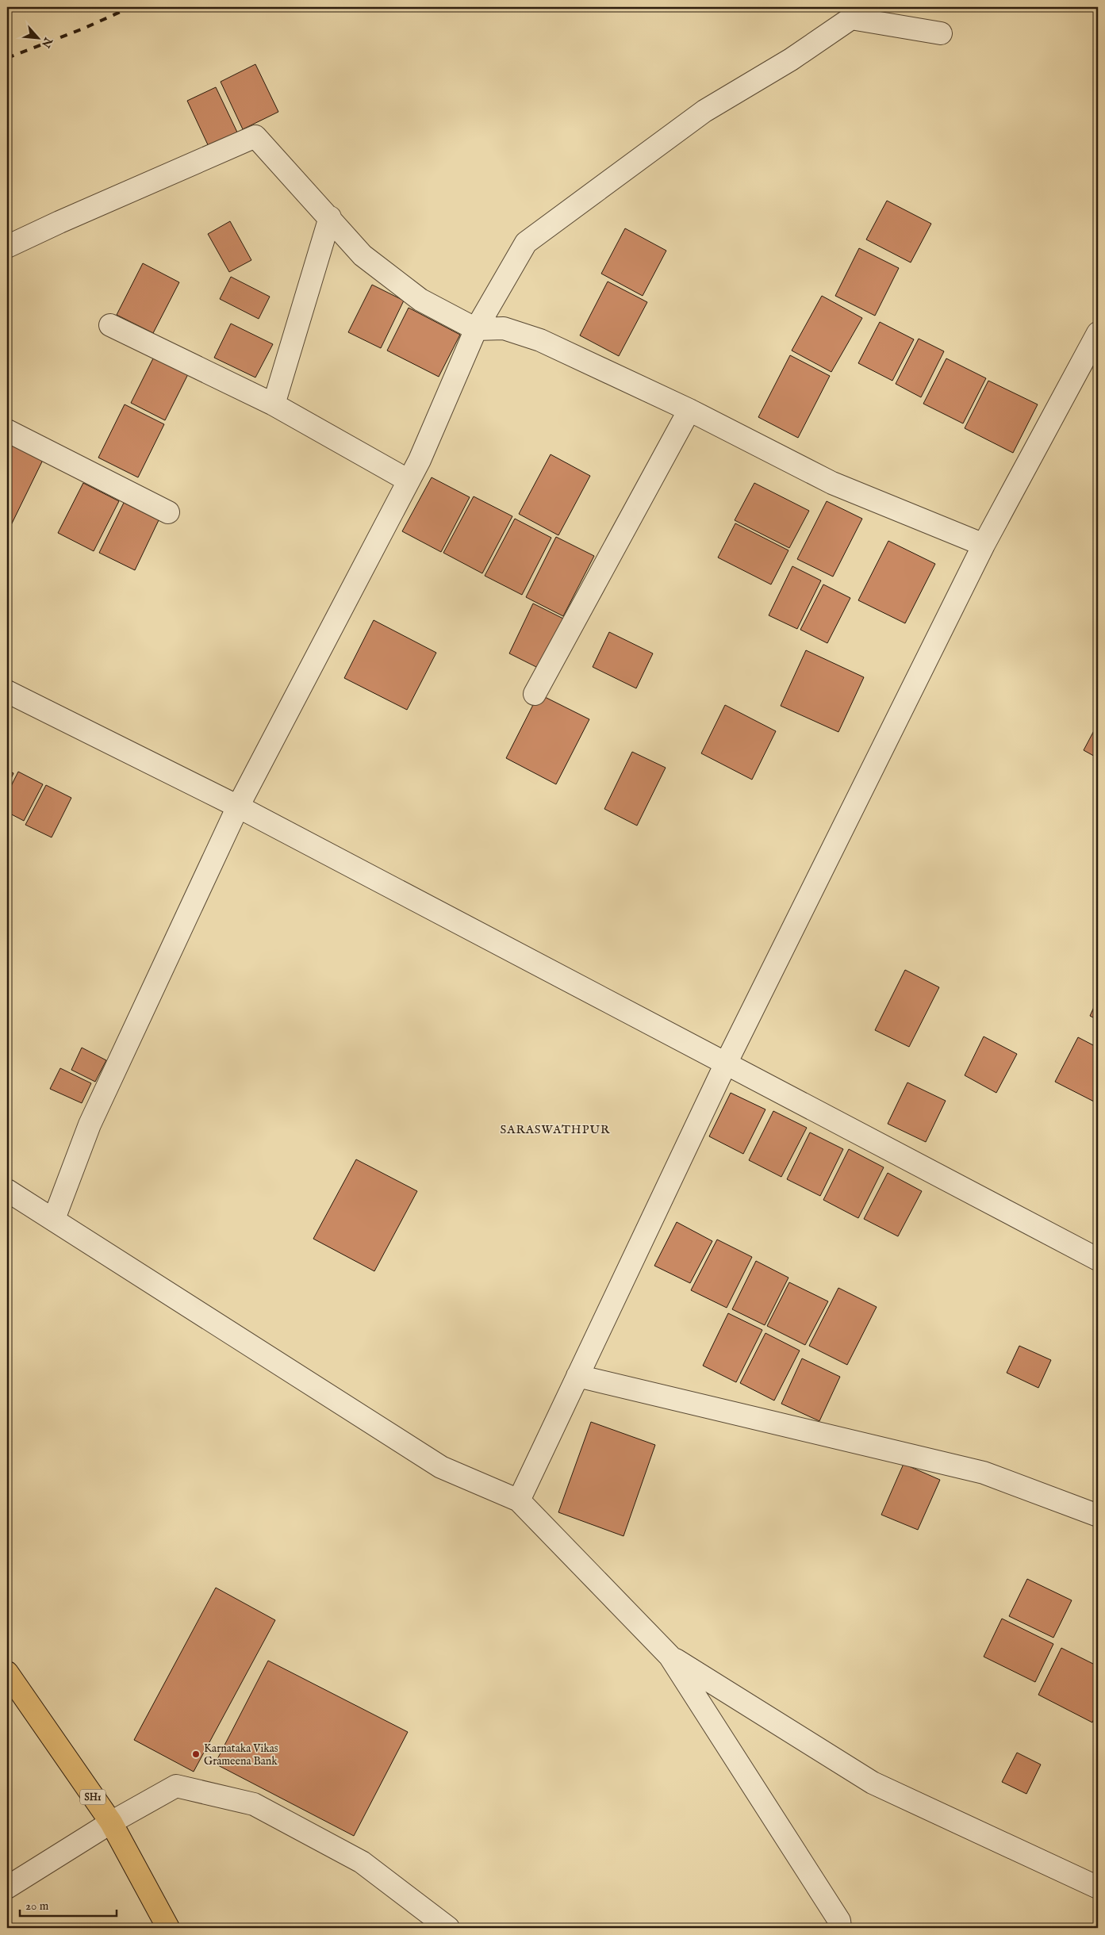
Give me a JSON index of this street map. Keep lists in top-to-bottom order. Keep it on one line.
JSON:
{"streets":{"main road":["SH1"]},"districts":["SARASWATHPUR"],"places":["Karnataka Vikas Grameena Bank"],"scale_bar":"20 m","north":"bottom right"}
